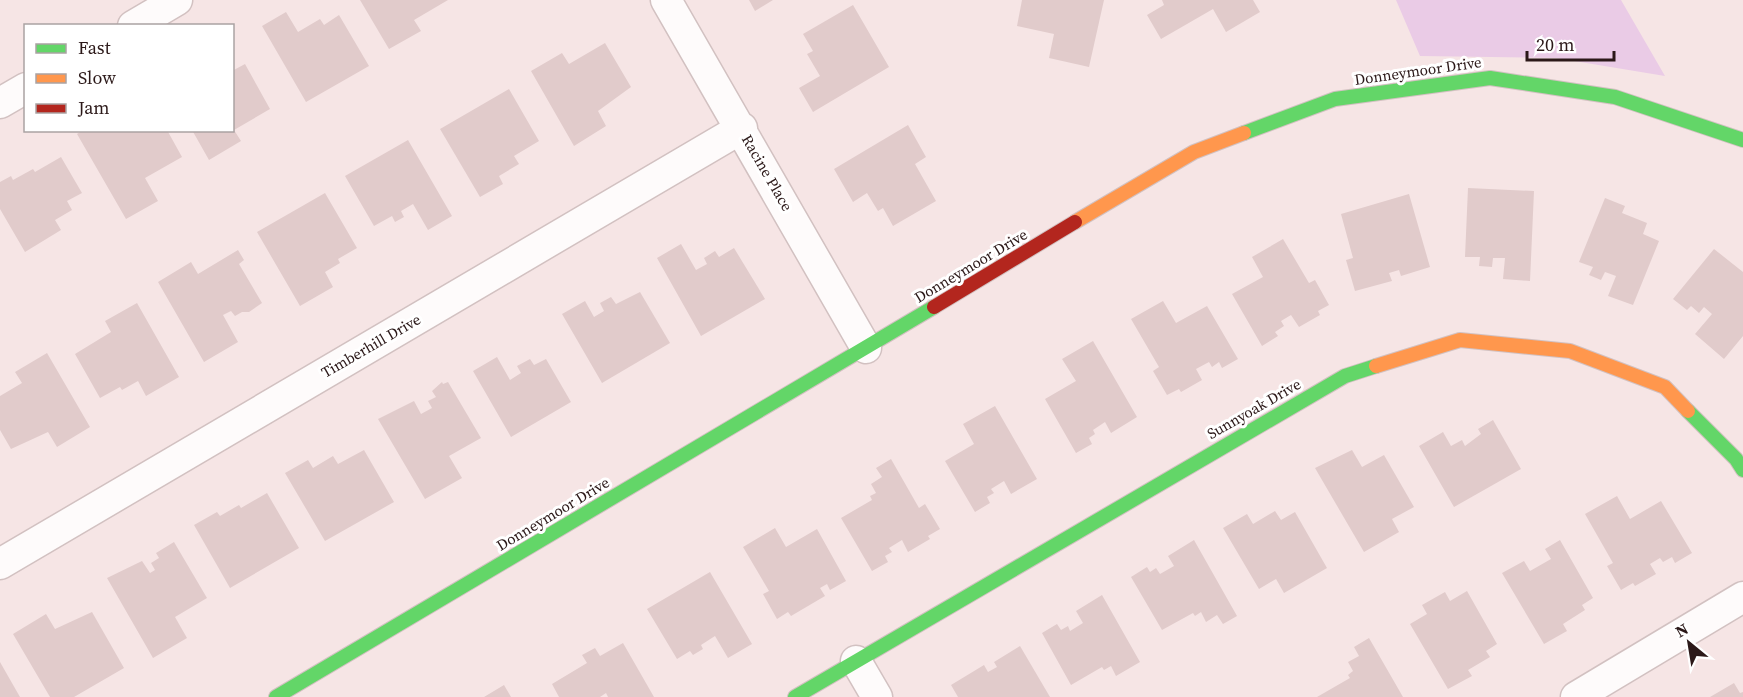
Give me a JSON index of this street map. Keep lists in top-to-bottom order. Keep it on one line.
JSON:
{"streets":{"street":["Donneymoor Drive","Racine Place","Timberhill Drive","Sunnyoak Drive"]},"crossings":[["Donneymoor Drive","Racine Place"],["Racine Place","Timberhill Drive"]],"legend":["Fast","Slow","Jam"],"scale_bar":"20 m","north":"top left"}
